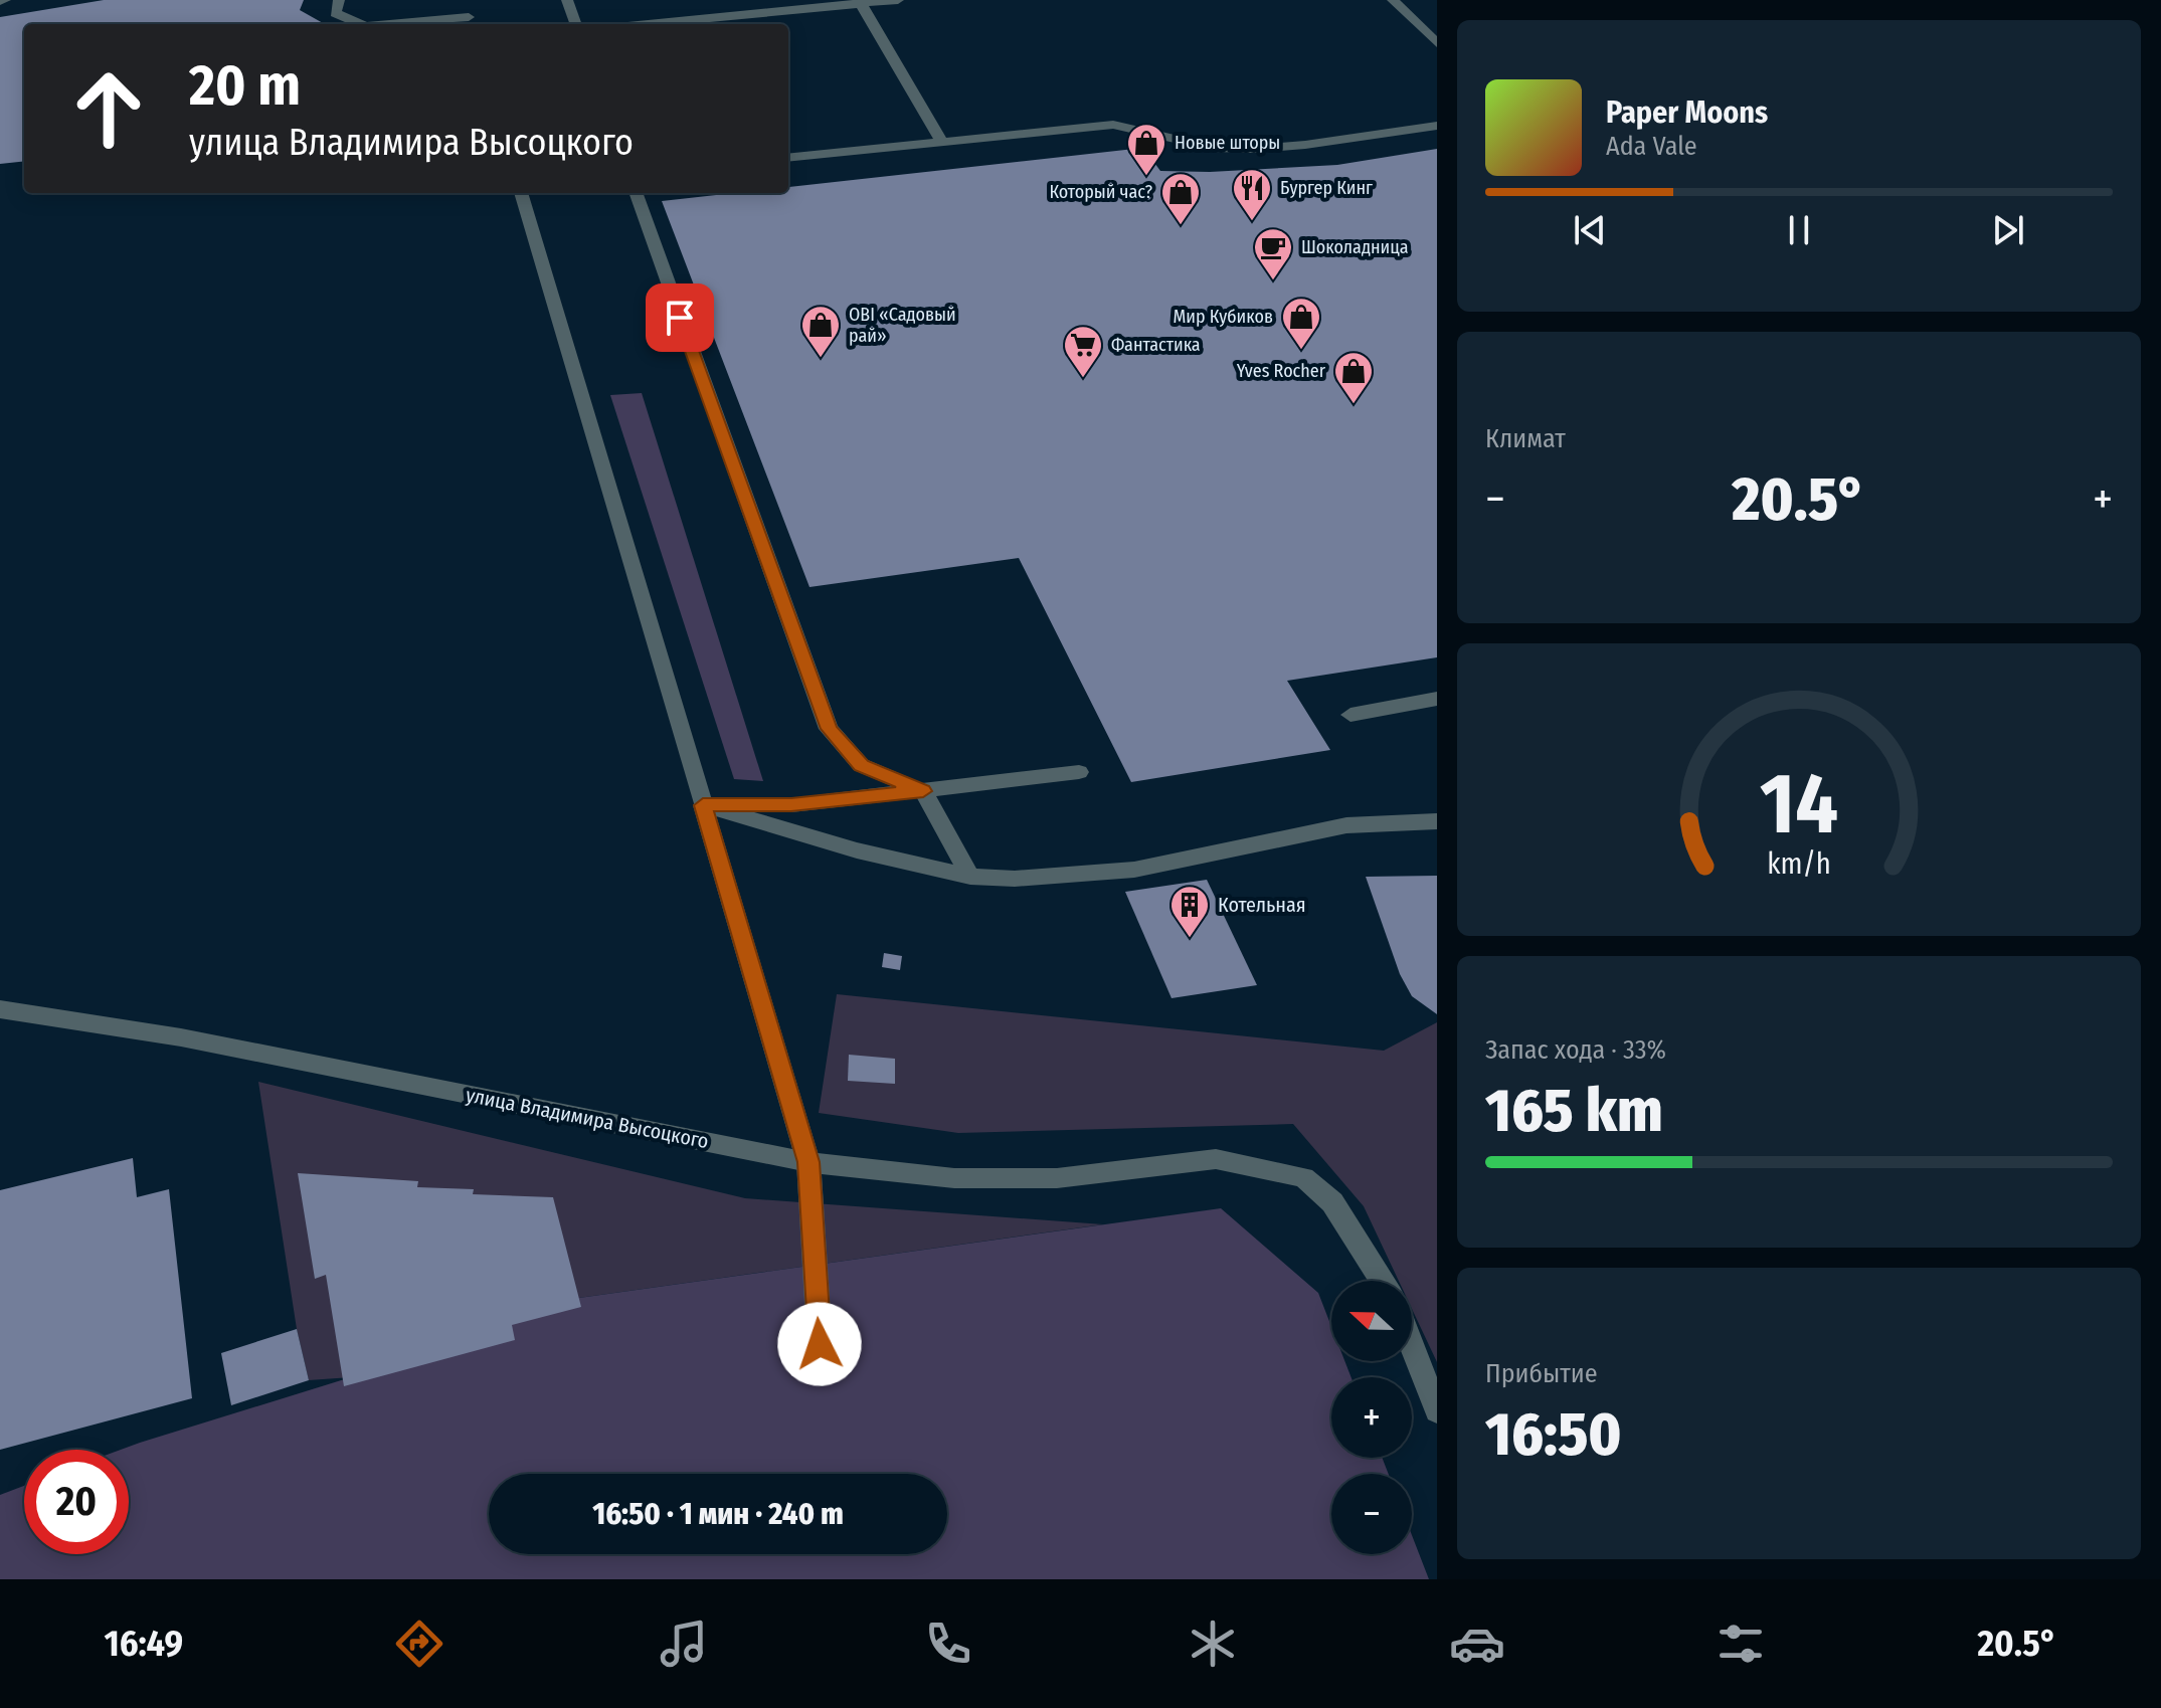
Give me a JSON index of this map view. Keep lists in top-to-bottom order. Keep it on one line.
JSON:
{"streets":{"street":["улица Владимира Высоцкого"]},"places":{"shop":["Новые шторы","Который час?","Мир Кубиков","OBI «Садовый рай»","Yves Rocher"],"restaurant":["Бургер Кинг"],"cafe":["Шоколадница"],"supermarket":["Фантастика"],"building":["Котельная"]},"north":"left","page":{"turn":["20 m","улица Владимира Высоцкого"],"song":["Paper Moons","Ada Vale"],"tile":["Климат",["Запас хода · 33%","165 km"],["Прибытие","16:50"]],"heat":["−","20.5°","+"],"map_buttons":["+","−"],"limit":"20","trip":"16:50 · 1 мин · 240 m","tabs":["16:49","20.5°"],"gauge":["14","km/h"]}}
